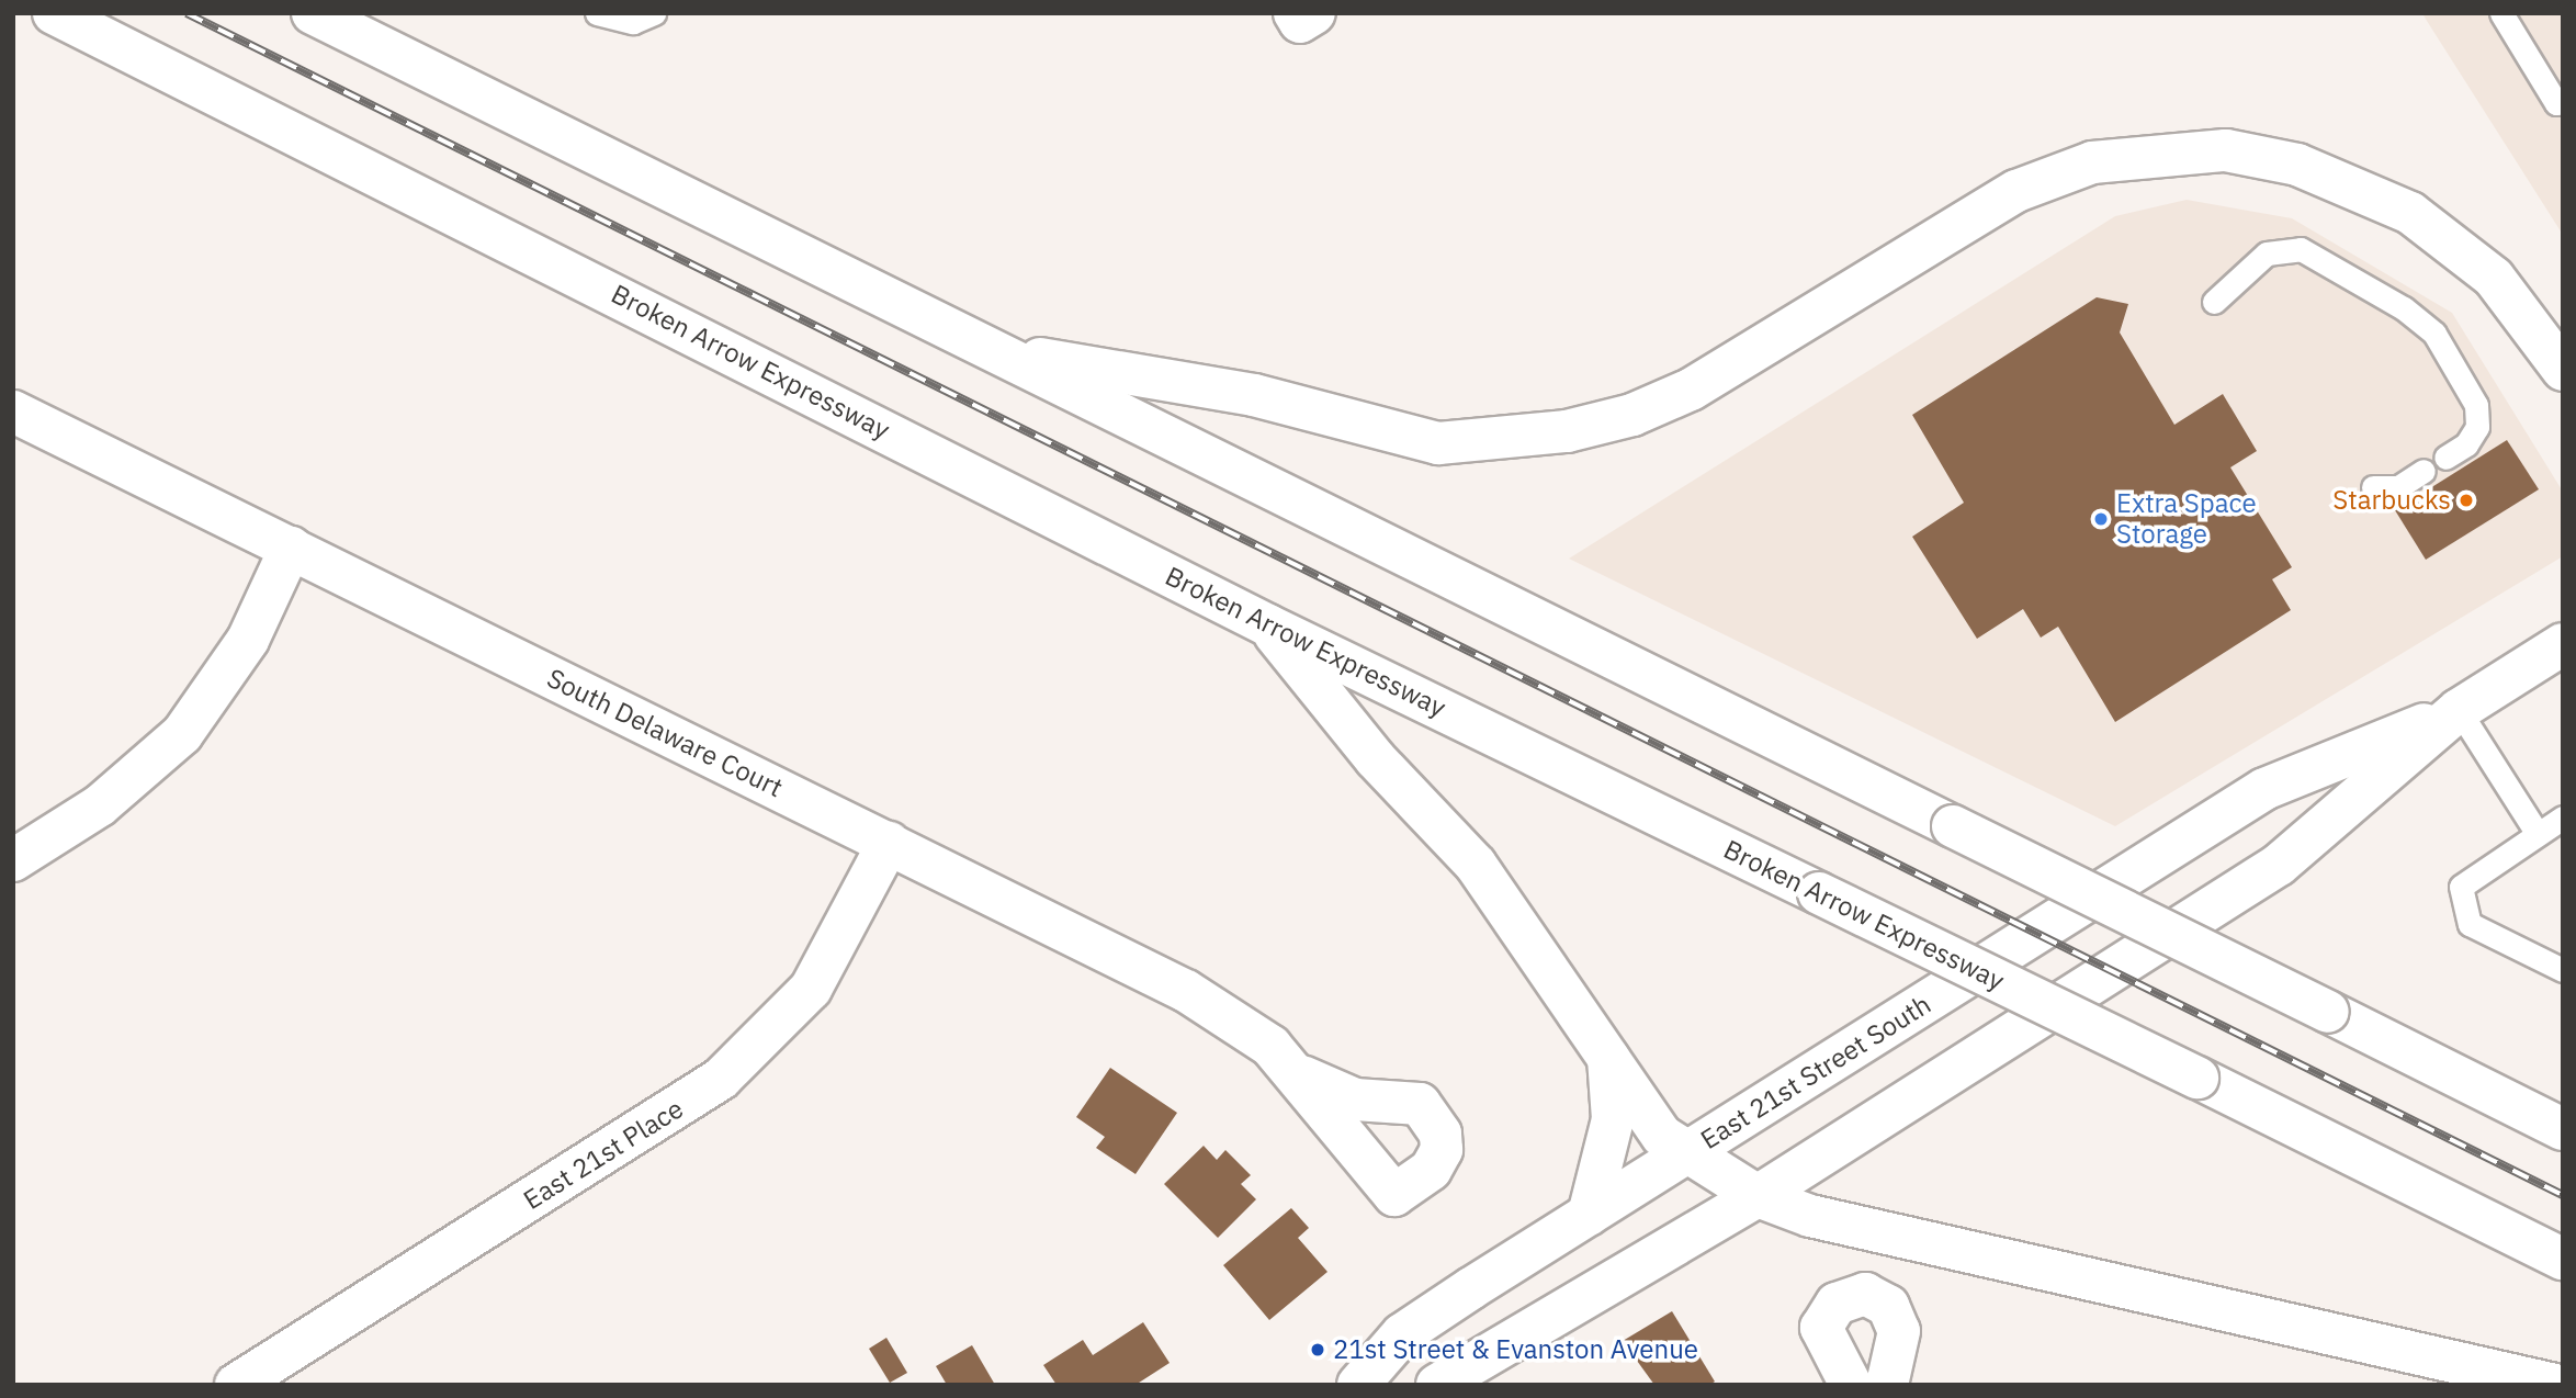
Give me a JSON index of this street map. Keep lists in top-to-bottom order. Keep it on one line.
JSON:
{"streets":{"main road":["Broken Arrow Expressway","South Delaware Court","East 21st Street South","East 21st Place"]},"crossings":[["South Delaware Court","East 21st Place"]],"places":["Starbucks","Extra Space Storage","21st Street & Evanston Avenue"]}
